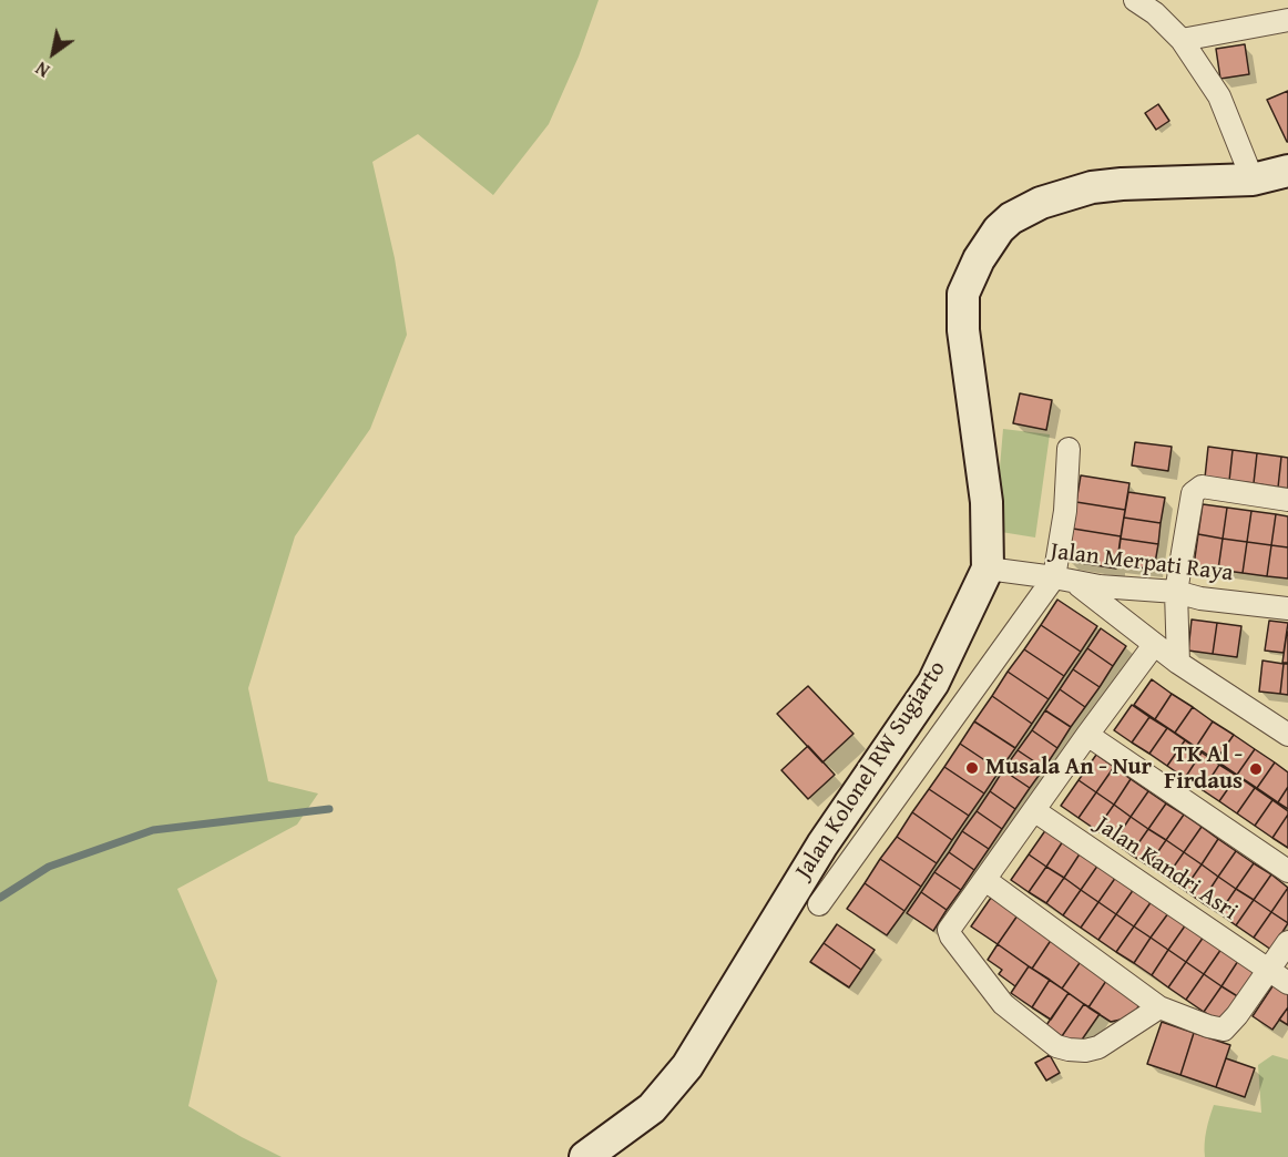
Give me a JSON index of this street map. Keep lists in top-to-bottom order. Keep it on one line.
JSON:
{"streets":{"main road":["Jalan Kolonel RW Sugiarto"],"street":["Jalan Merpati Raya","Jalan Kandri Asri"]},"crossings":[["Jalan Merpati Raya","Jalan Kolonel RW Sugiarto"]],"places":["Musala An - Nur","TK Al - Firdaus"],"north":"bottom left"}
